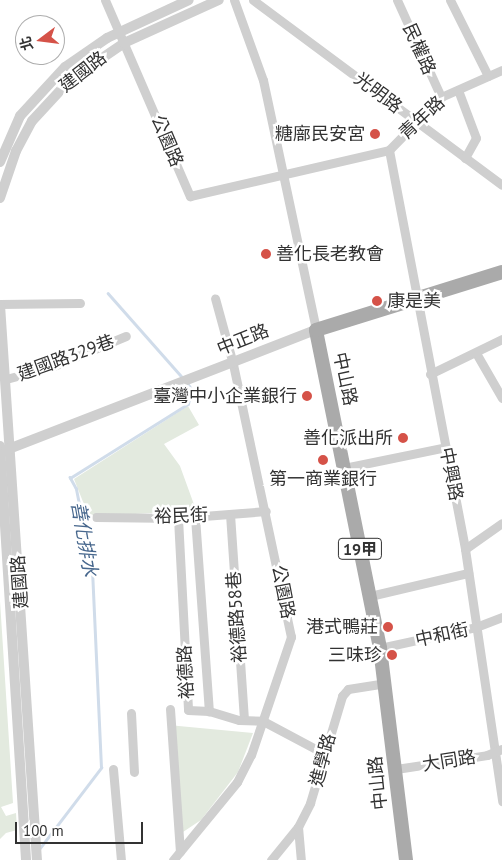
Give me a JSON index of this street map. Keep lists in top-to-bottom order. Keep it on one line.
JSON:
{"streets":{"main road":["中正路","中山路","19甲"],"street":["民權路","建國路","光明路","青年路","公園路","建國路329巷","中興路","裕民街","裕德路58巷","中和街","裕德路","進學路","大同路"]},"crossings":[["民權路","青年路"],["建國路","公園路"],["建國路","中正路"],["建國路","建國路329巷"],["光明路","青年路"],["青年路","公園路"],["青年路","中山路"],["青年路","中興路"],["公園路","中正路"],["公園路","中山路"],["公園路","裕民街"],["公園路","裕德路"],["中正路","中山路"],["中正路","中興路"],["中山路","中和街"],["中山路","進學路"],["中山路","大同路"],["中興路","中和街"],["中興路","大同路"],["裕民街","裕德路58巷"],["裕民街","裕德路"],["裕德路58巷","裕德路"],["裕德路","進學路"]],"water":["善化排水"],"places":["糖廍民安宮","善化長老教會","康是美","臺灣中小企業銀行","善化派出所","第一商業銀行","港式鴨莊","三味珍"],"scale_bar":"100 m","north":"left"}
